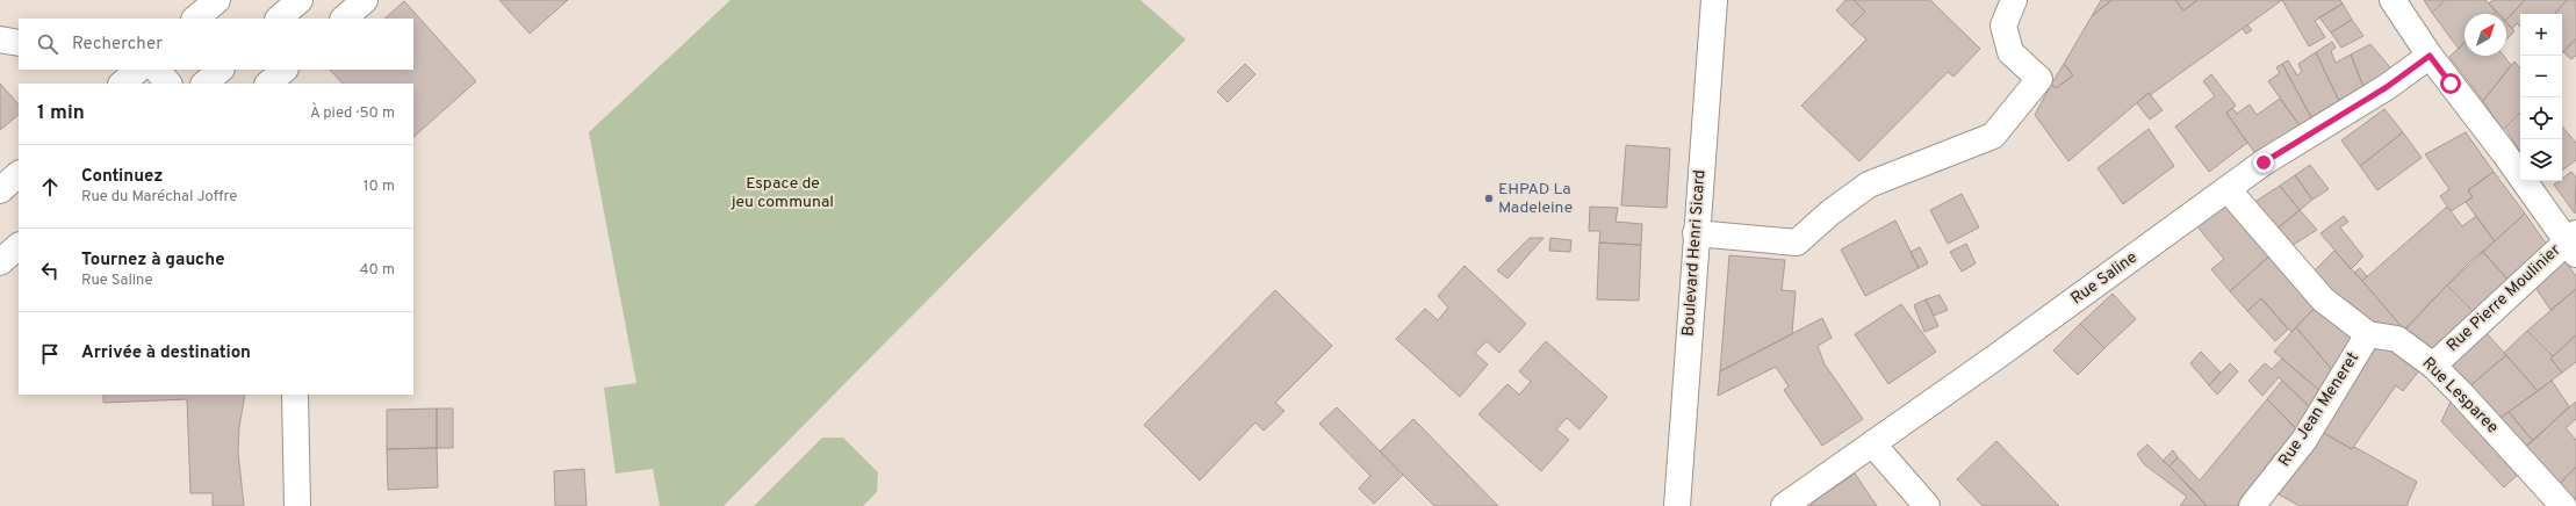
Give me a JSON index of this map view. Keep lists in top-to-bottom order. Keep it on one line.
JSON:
{"streets":{"street":["Boulevard Henri Sicard","Rue Saline","Rue Pierre Moulinier","Rue Lesparee","Rue Jean Meneret"]},"crossings":[["Rue Saline","Rue Lesparee"],["Rue Pierre Moulinier","Rue Lesparee"],["Rue Lesparee","Rue Jean Meneret"]],"parks":["Espace de jeu communal"],"places":["EHPAD La Madeleine"],"north":"top right","page":{"map_buttons":["+","−"],"search":"Rechercher","heading":["1 min","À pied · 50 m"],"list":[["Continuez","Rue du Maréchal Joffre","10 m"],["Tournez à gauche","Rue Saline","40 m"],"Arrivée à destination"]}}
